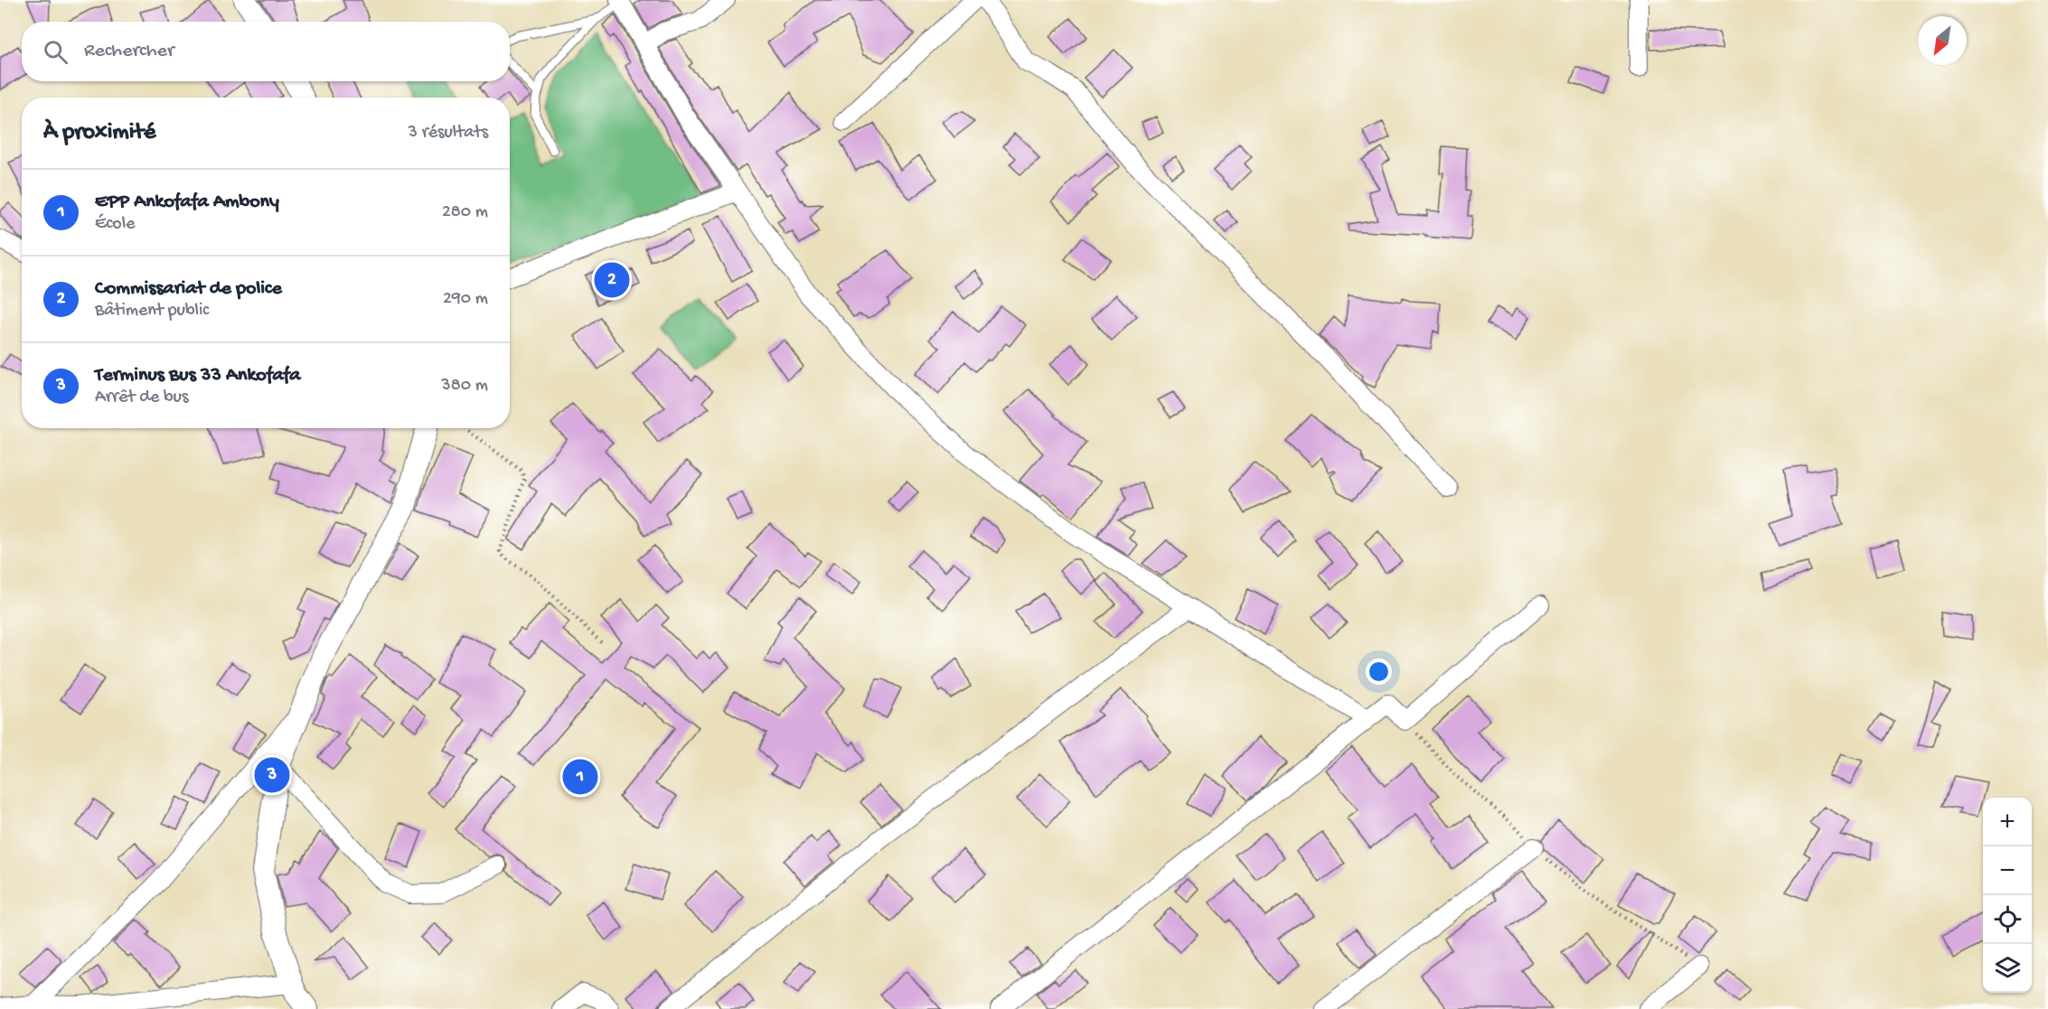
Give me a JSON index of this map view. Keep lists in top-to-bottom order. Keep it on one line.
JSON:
{"north":"bottom left","page":{"search":"Rechercher","heading":["À proximité","3 résultats"],"list":[{"mark":"1","name":"EPP Ankofafa Ambony","note":"École","value":"280 m"},{"mark":"2","name":"Commissariat de police","note":"Bâtiment public","value":"290 m"},{"mark":"3","name":"Terminus Bus 33 Ankofafa","note":"Arrêt de bus","value":"380 m"}],"pins":["2","3","1"],"map_buttons":["+","−"]}}
